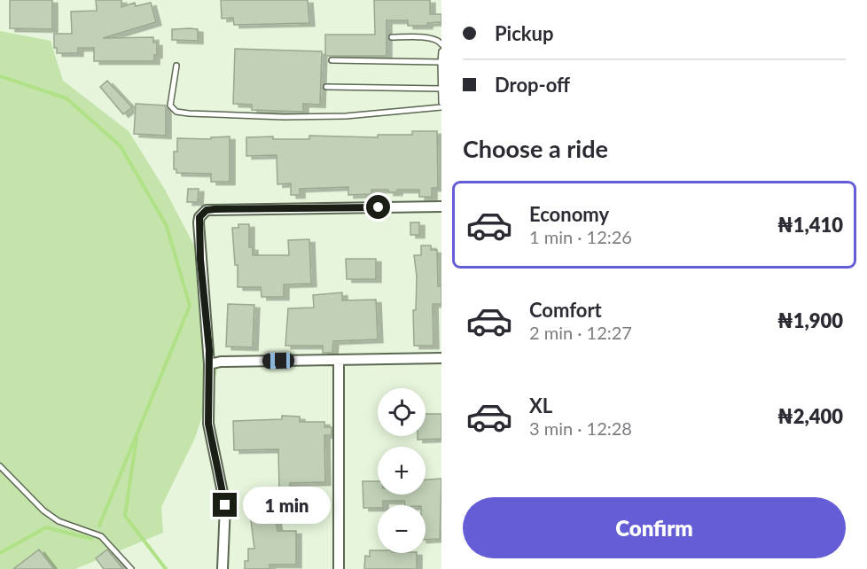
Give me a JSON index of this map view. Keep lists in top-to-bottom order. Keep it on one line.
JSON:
{"page":{"banner":["Pickup","Drop-off"],"heading":"Choose a ride","list":[{"name":"Economy","note":"1 min · 12:26","value":"₦1,410"},{"name":"Comfort","note":"2 min · 12:27","value":"₦1,900"},{"name":"XL","note":"3 min · 12:28","value":"₦2,400"}],"map_buttons":["+","−"],"bubble":"1 min","buttons":"Confirm"}}
